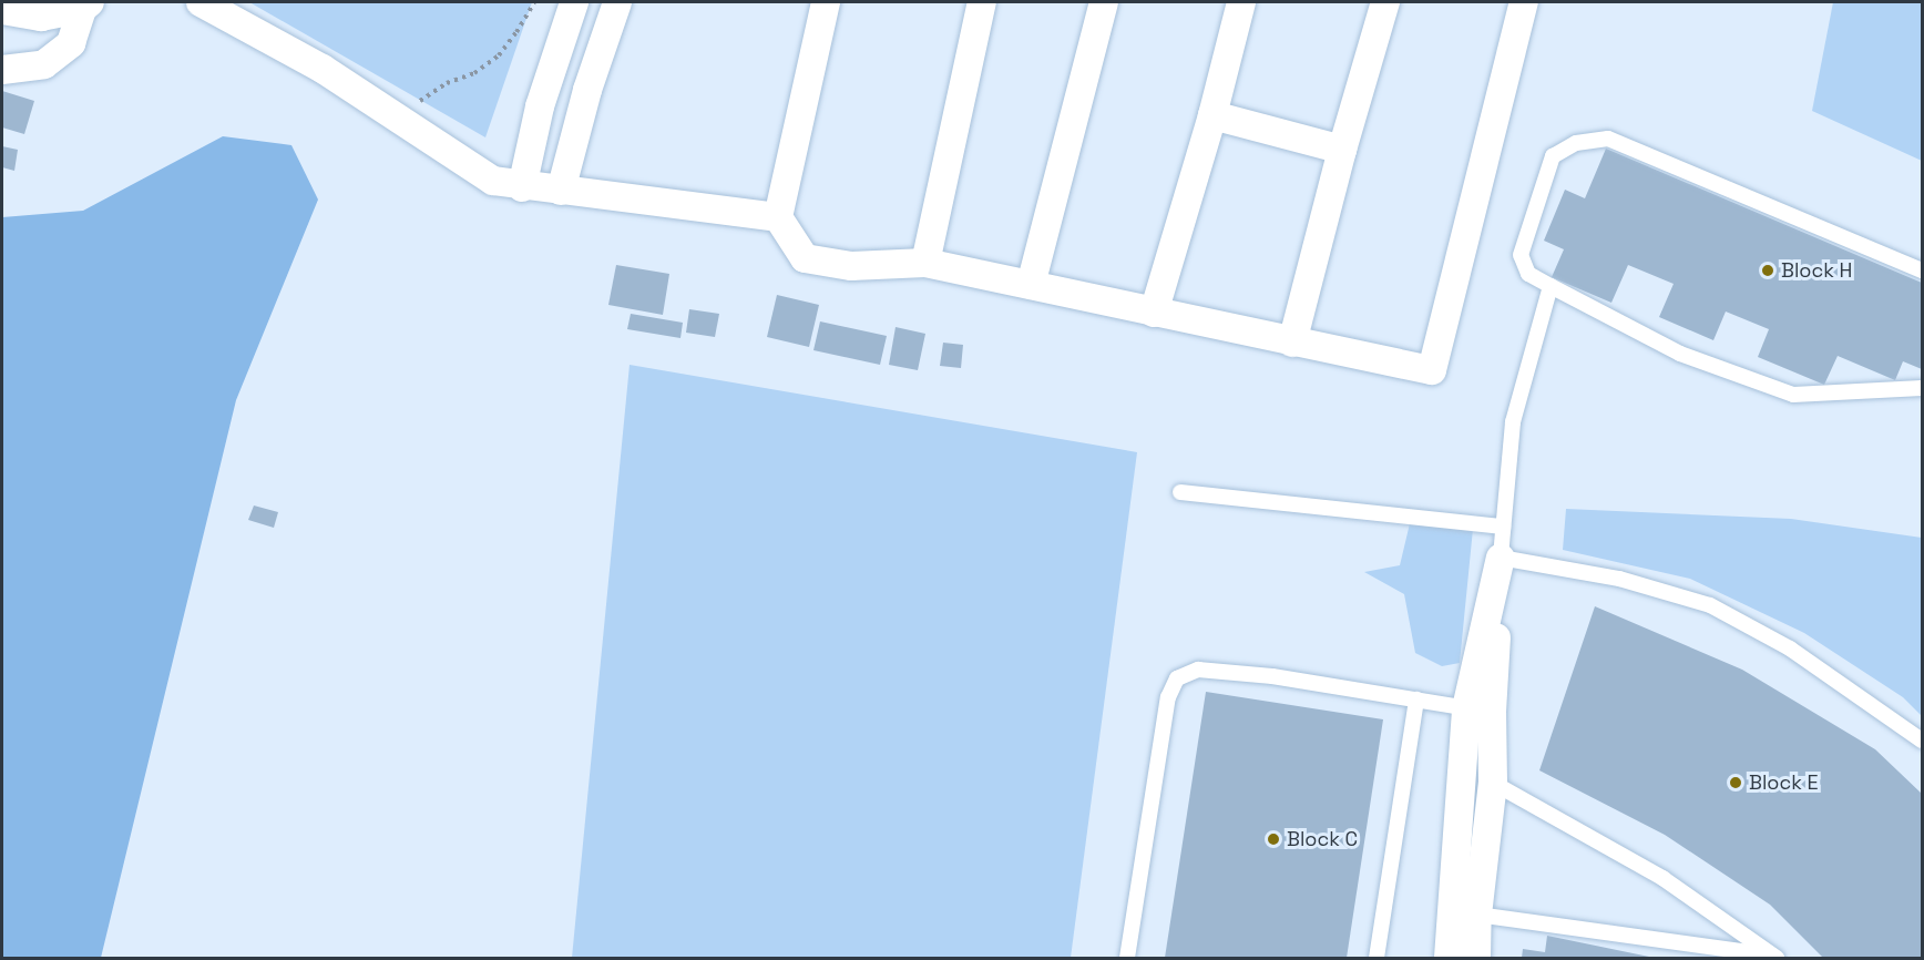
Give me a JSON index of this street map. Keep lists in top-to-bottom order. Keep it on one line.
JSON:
{"places":["Block H","Block E","Block C"]}
